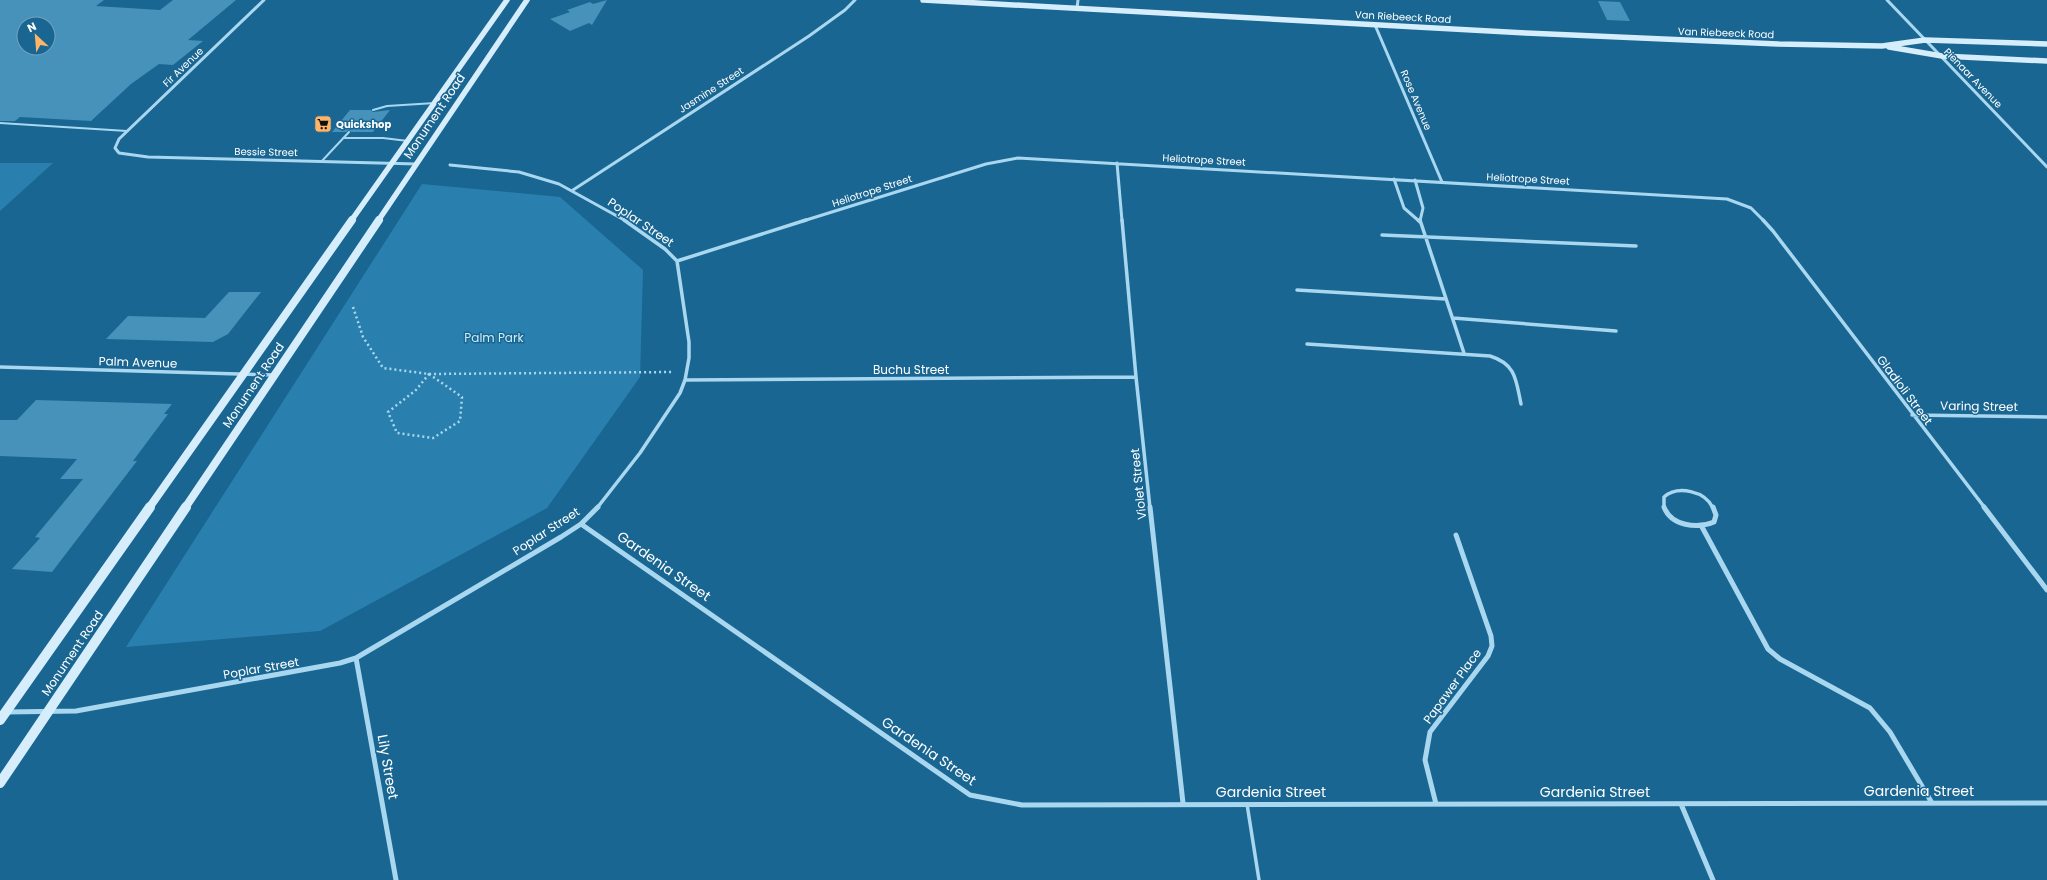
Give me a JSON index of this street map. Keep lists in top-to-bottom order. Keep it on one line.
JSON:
{"streets":{"main road":["Van Riebeeck Road","Monument Road"],"street":["Fir Avenue","Pienaar Avenue","Jasmine Street","Rose Avenue","Bessie Street","Heliotrope Street","Poplar Street","Palm Avenue","Buchu Street","Gladioli Street","Varing Street","Violet Street","Gardenia Street","Papawer Place","Lily Street"]},"crossings":[["Van Riebeeck Road","Pienaar Avenue"],["Van Riebeeck Road","Rose Avenue"],["Fir Avenue","Bessie Street"],["Jasmine Street","Poplar Street"],["Rose Avenue","Heliotrope Street"],["Monument Road","Bessie Street"],["Monument Road","Poplar Street"],["Monument Road","Palm Avenue"],["Heliotrope Street","Poplar Street"],["Heliotrope Street","Gladioli Street"],["Heliotrope Street","Violet Street"],["Poplar Street","Buchu Street"],["Poplar Street","Gardenia Street"],["Poplar Street","Lily Street"],["Buchu Street","Violet Street"],["Gladioli Street","Varing Street"],["Violet Street","Gardenia Street"],["Gardenia Street","Papawer Place"]],"parks":["Palm Park"],"places":{"supermarket":["Quickshop"]},"north":"top left"}
